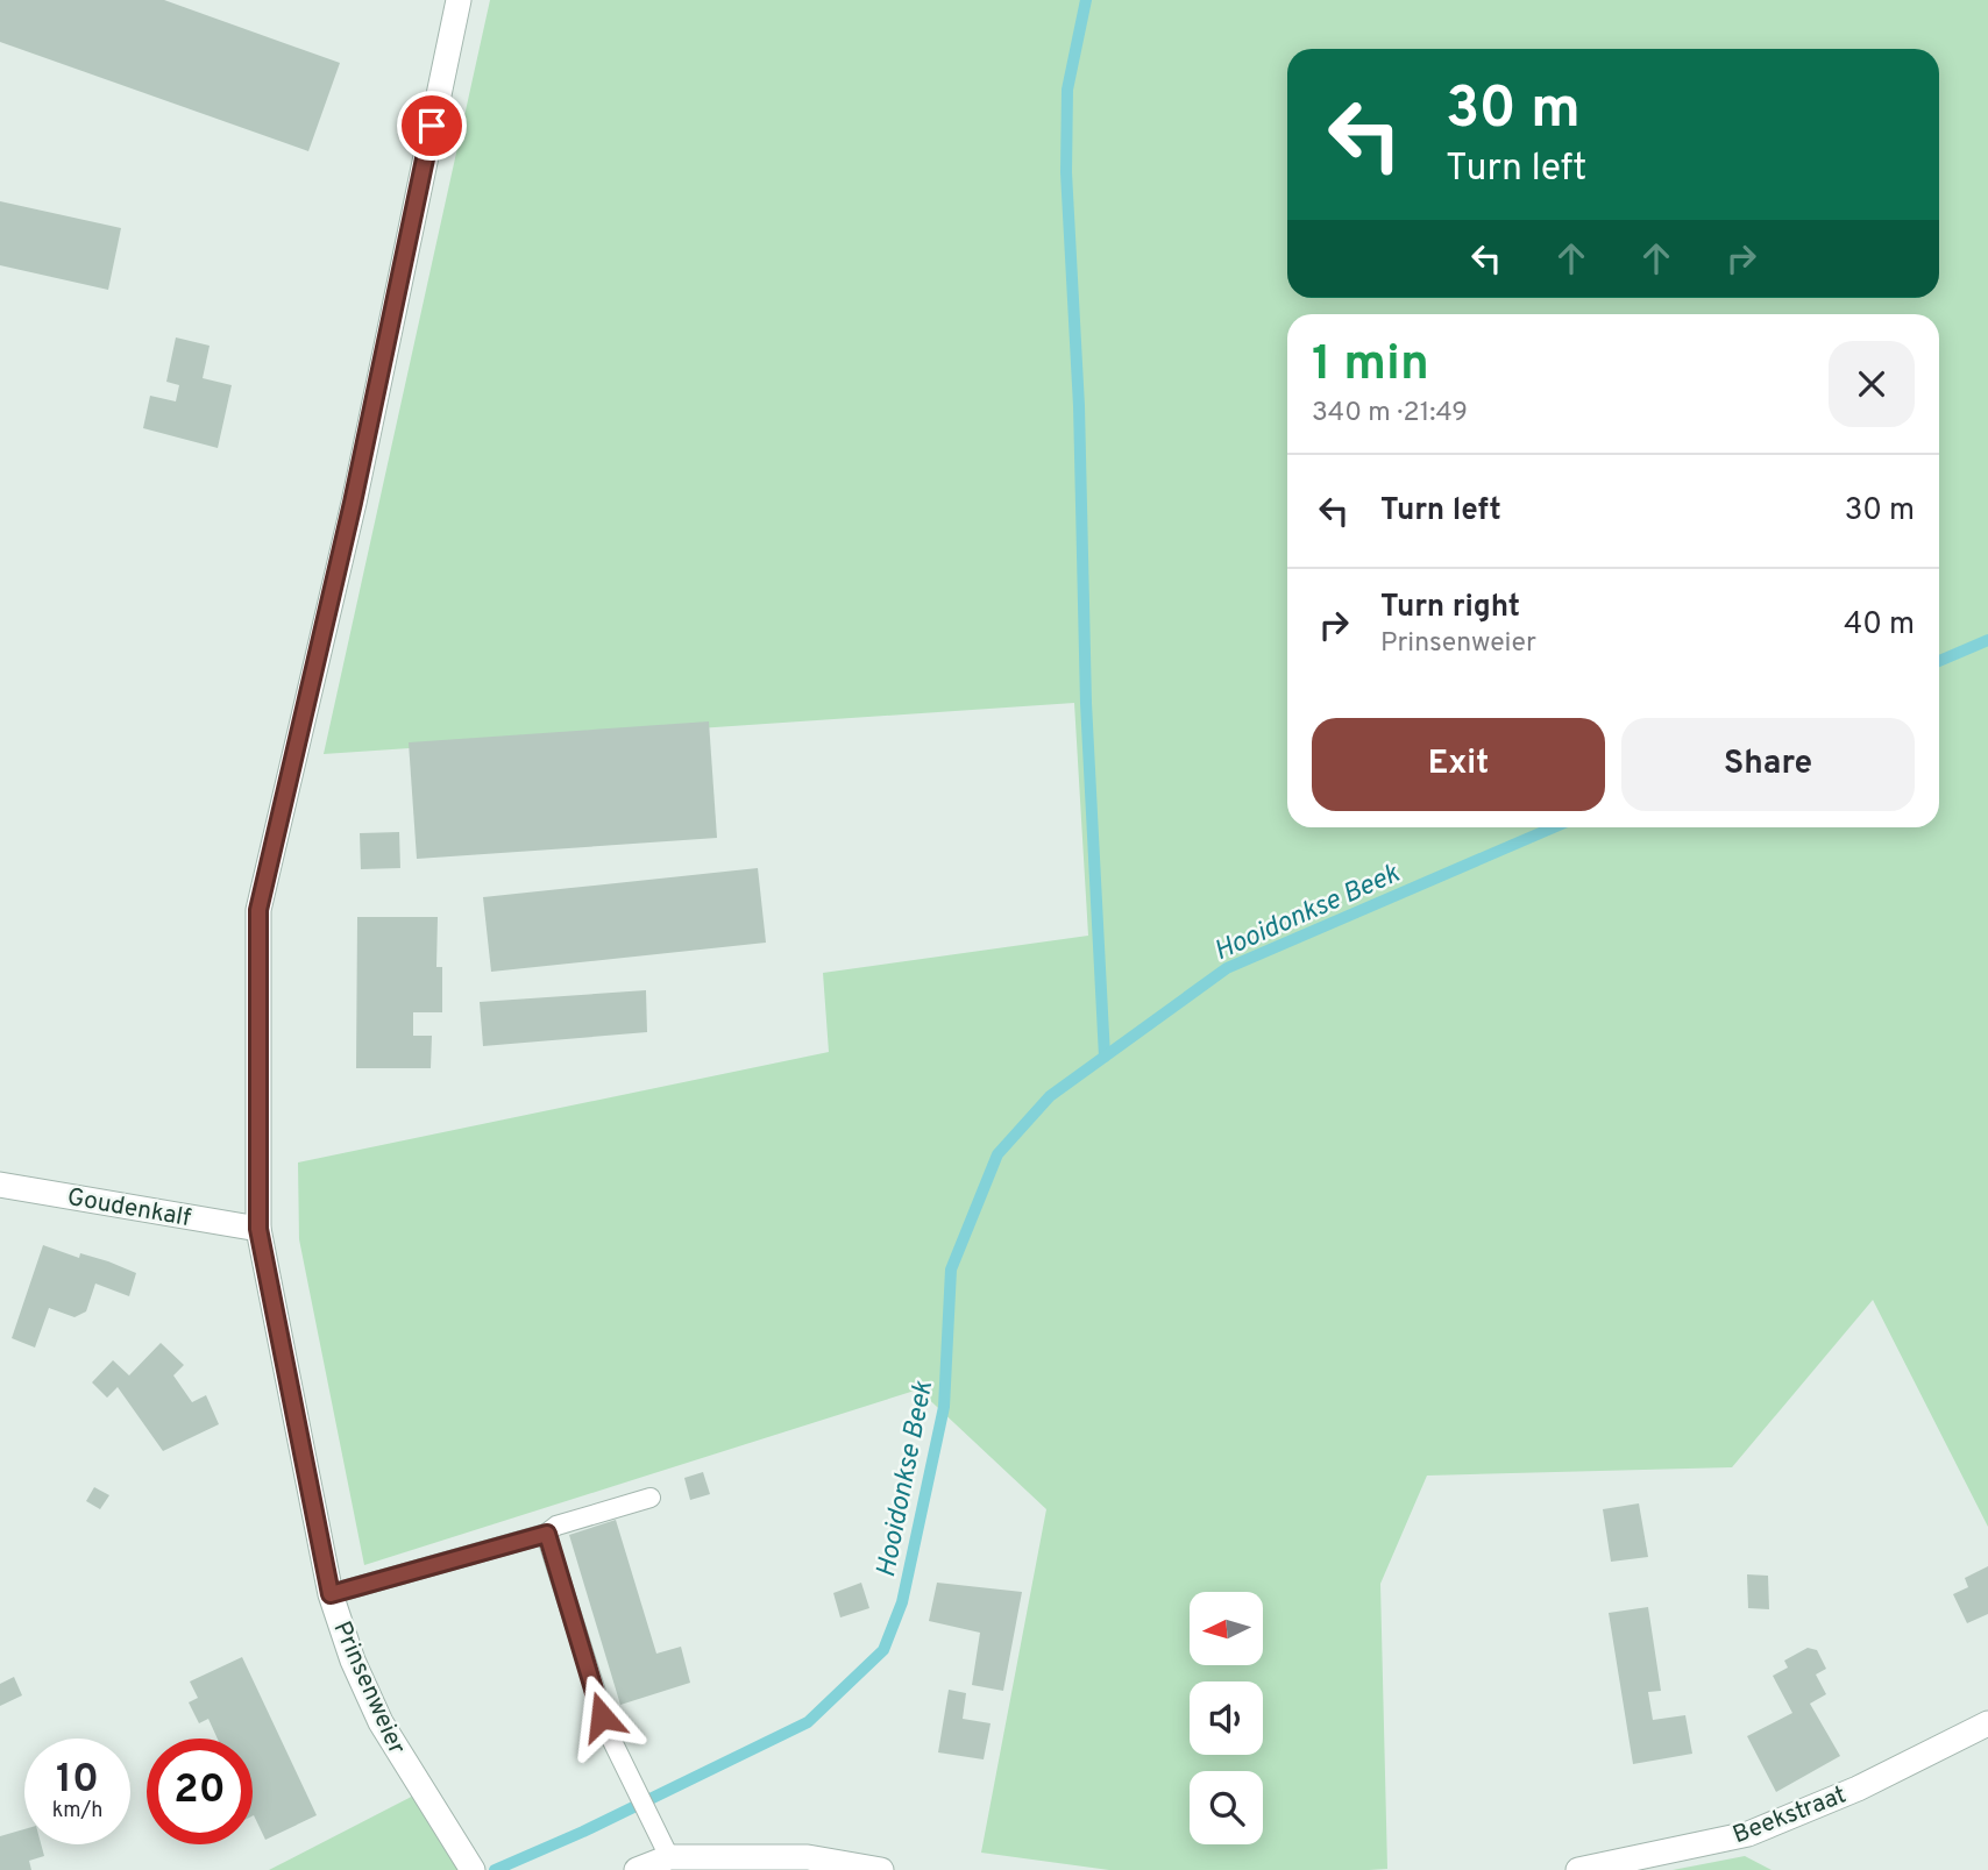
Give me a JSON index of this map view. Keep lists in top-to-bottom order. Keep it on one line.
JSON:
{"streets":{"street":["Goudenkalf","Prinsenweier","Beekstraat"]},"crossings":[["Goudenkalf","Prinsenweier"]],"water":["Hooidonkse Beek"],"north":"left","page":{"turn":["30 m","Turn left"],"heading":["1 min","340 m · 21:49"],"list":[{"name":"Turn left","value":"30 m"},{"name":"Turn right","note":"Prinsenweier","value":"40 m"}],"buttons":["Exit","Share"],"speed":"10 km/h","limit":"20"}}
